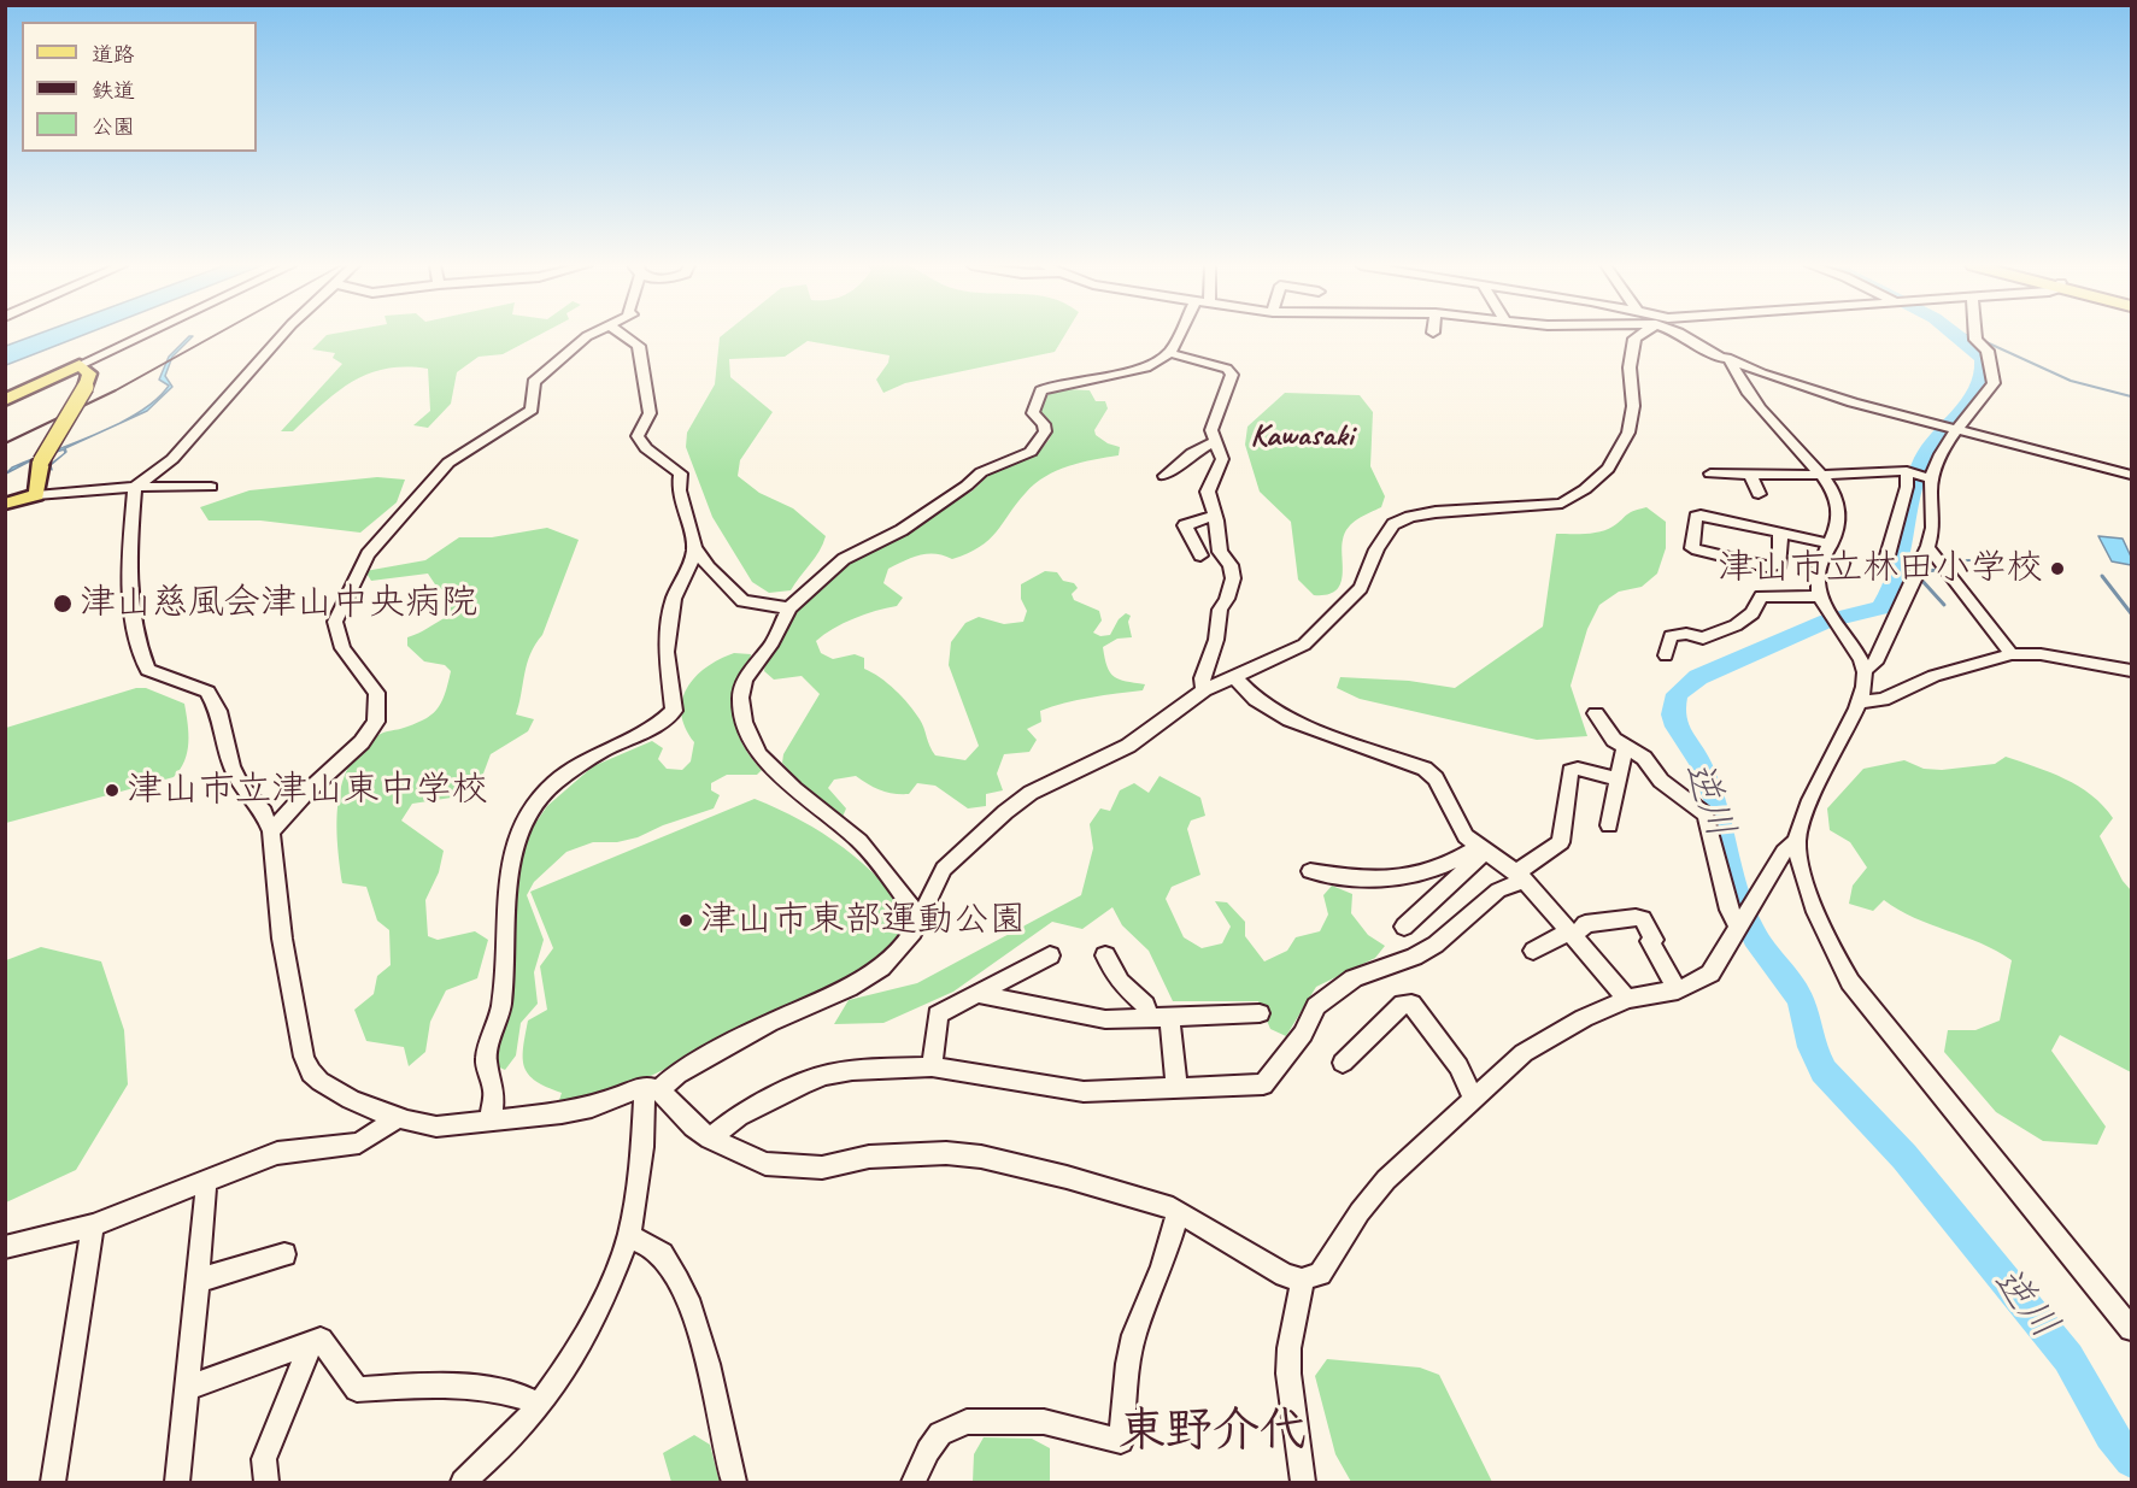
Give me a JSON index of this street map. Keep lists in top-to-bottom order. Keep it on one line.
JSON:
{"districts":["Kawasaki","東野介代"],"water":["逆川"],"places":["津山市立林田小学校","津山慈風会津山中央病院","津山市立津山東中学校","津山市東部運動公園"],"legend":["道路","鉄道","公園"]}
